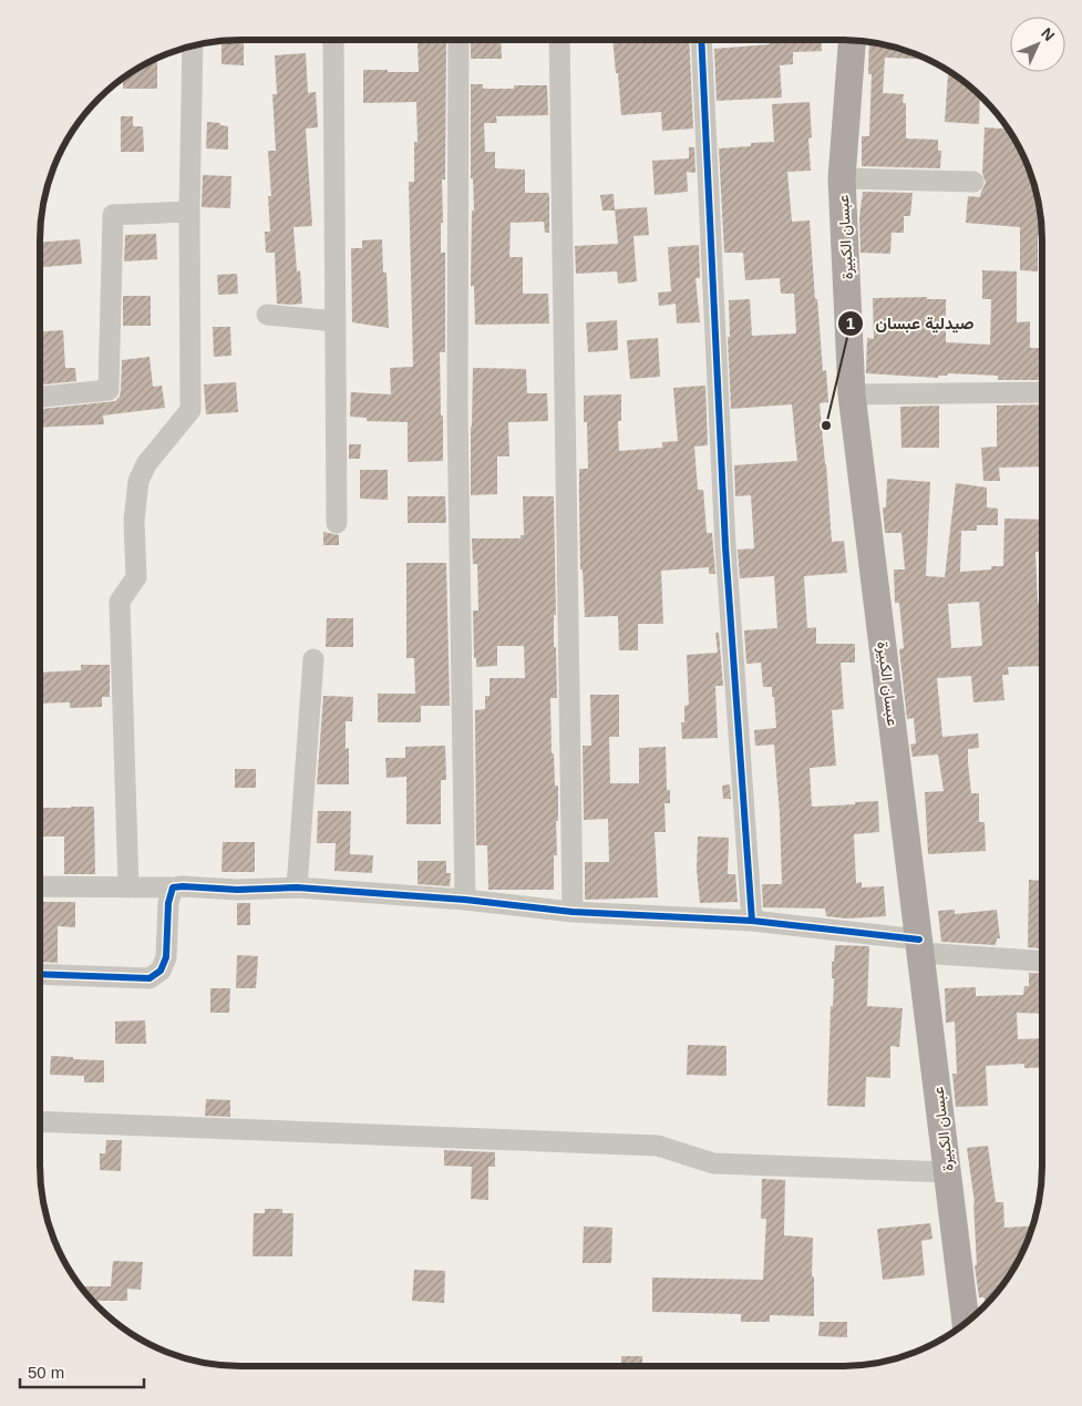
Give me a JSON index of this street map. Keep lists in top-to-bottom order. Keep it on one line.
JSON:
{"streets":{"main road":["عبسان الكبيرة"]},"places":["صيدلية عبسان"],"scale_bar":"50 m","north":"top right"}
